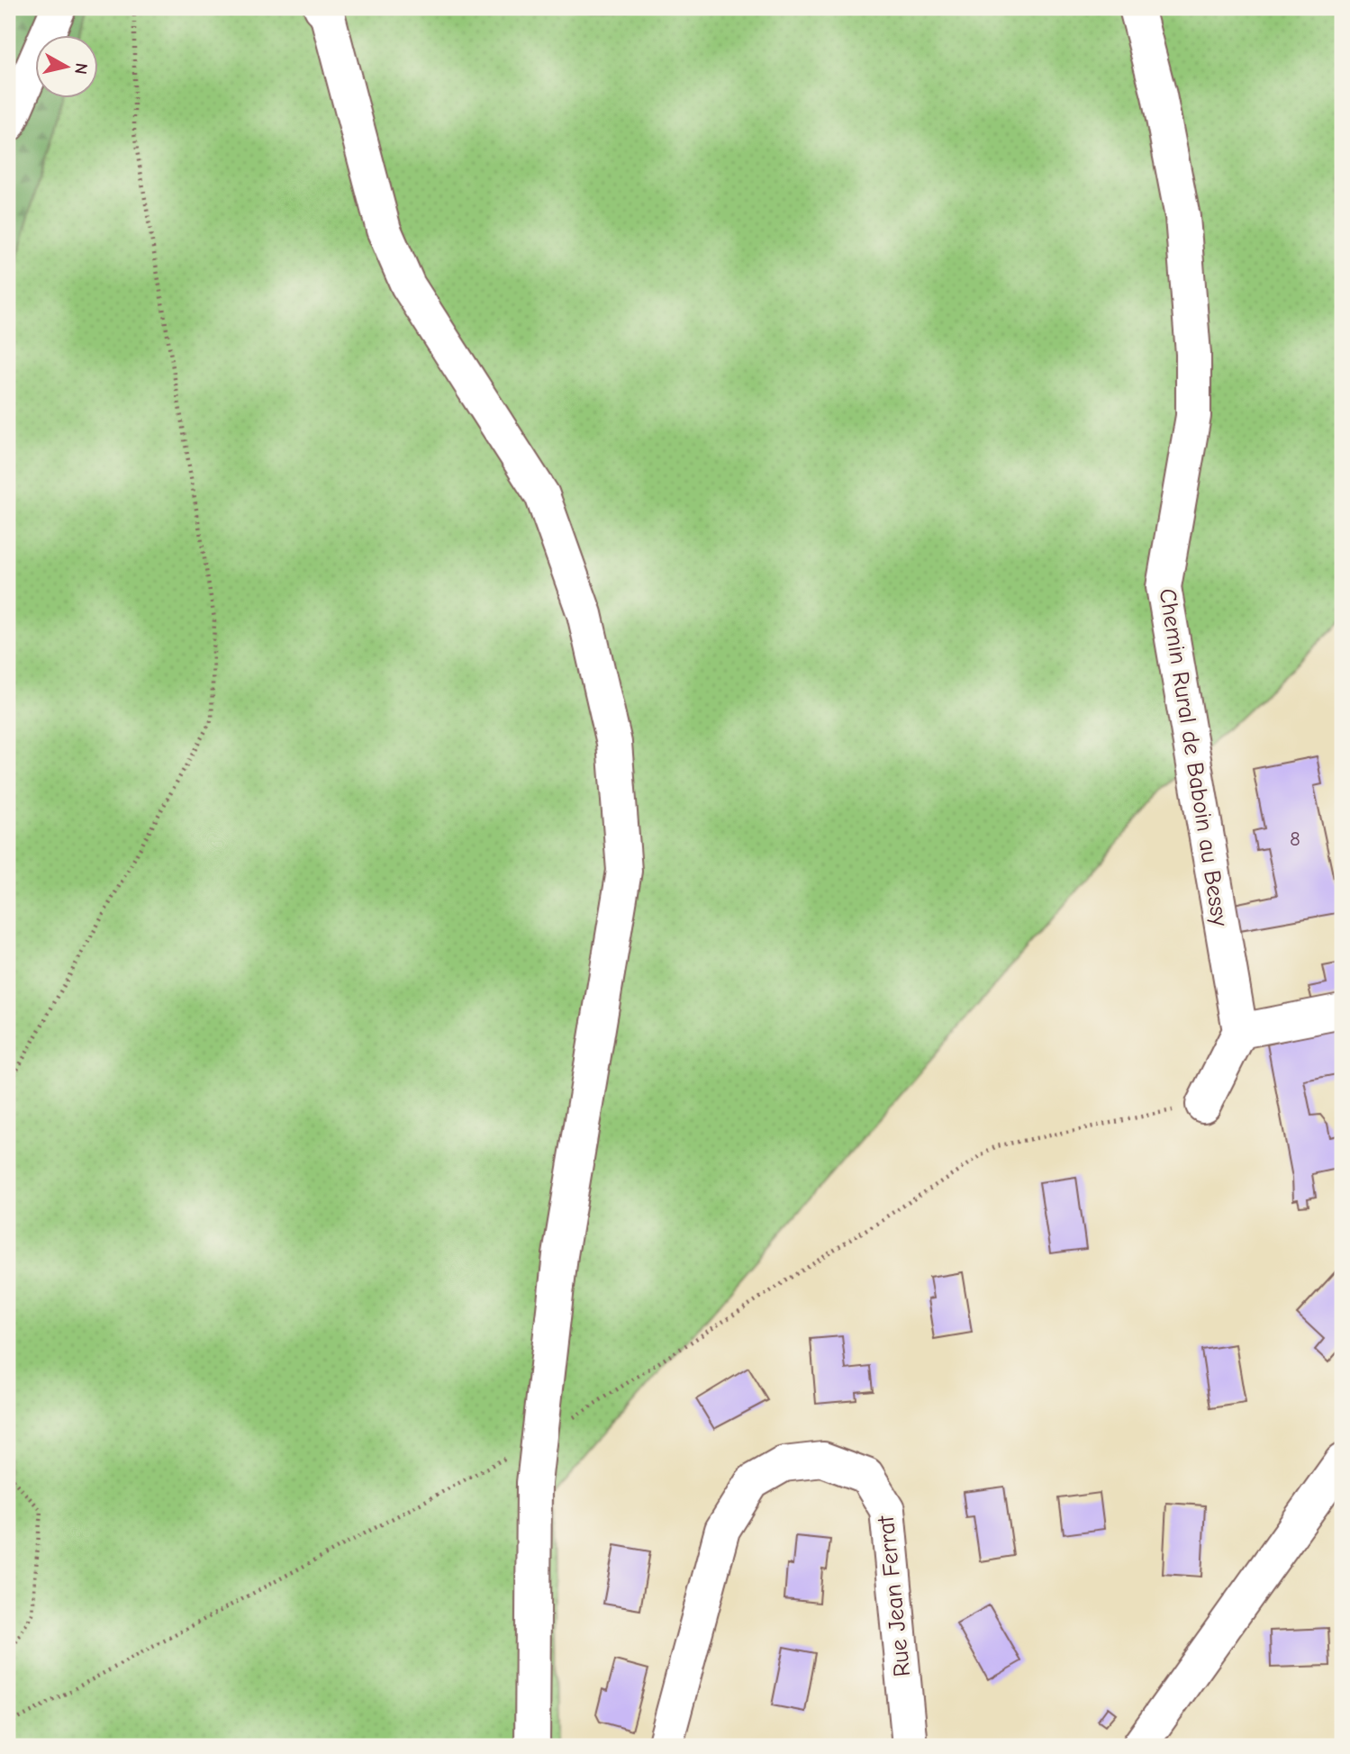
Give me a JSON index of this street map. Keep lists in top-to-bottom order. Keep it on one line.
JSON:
{"streets":{"street":["Chemin Rural de Baboin au Bessy","Rue Jean Ferrat"]},"house_numbers":["8"],"north":"right"}
